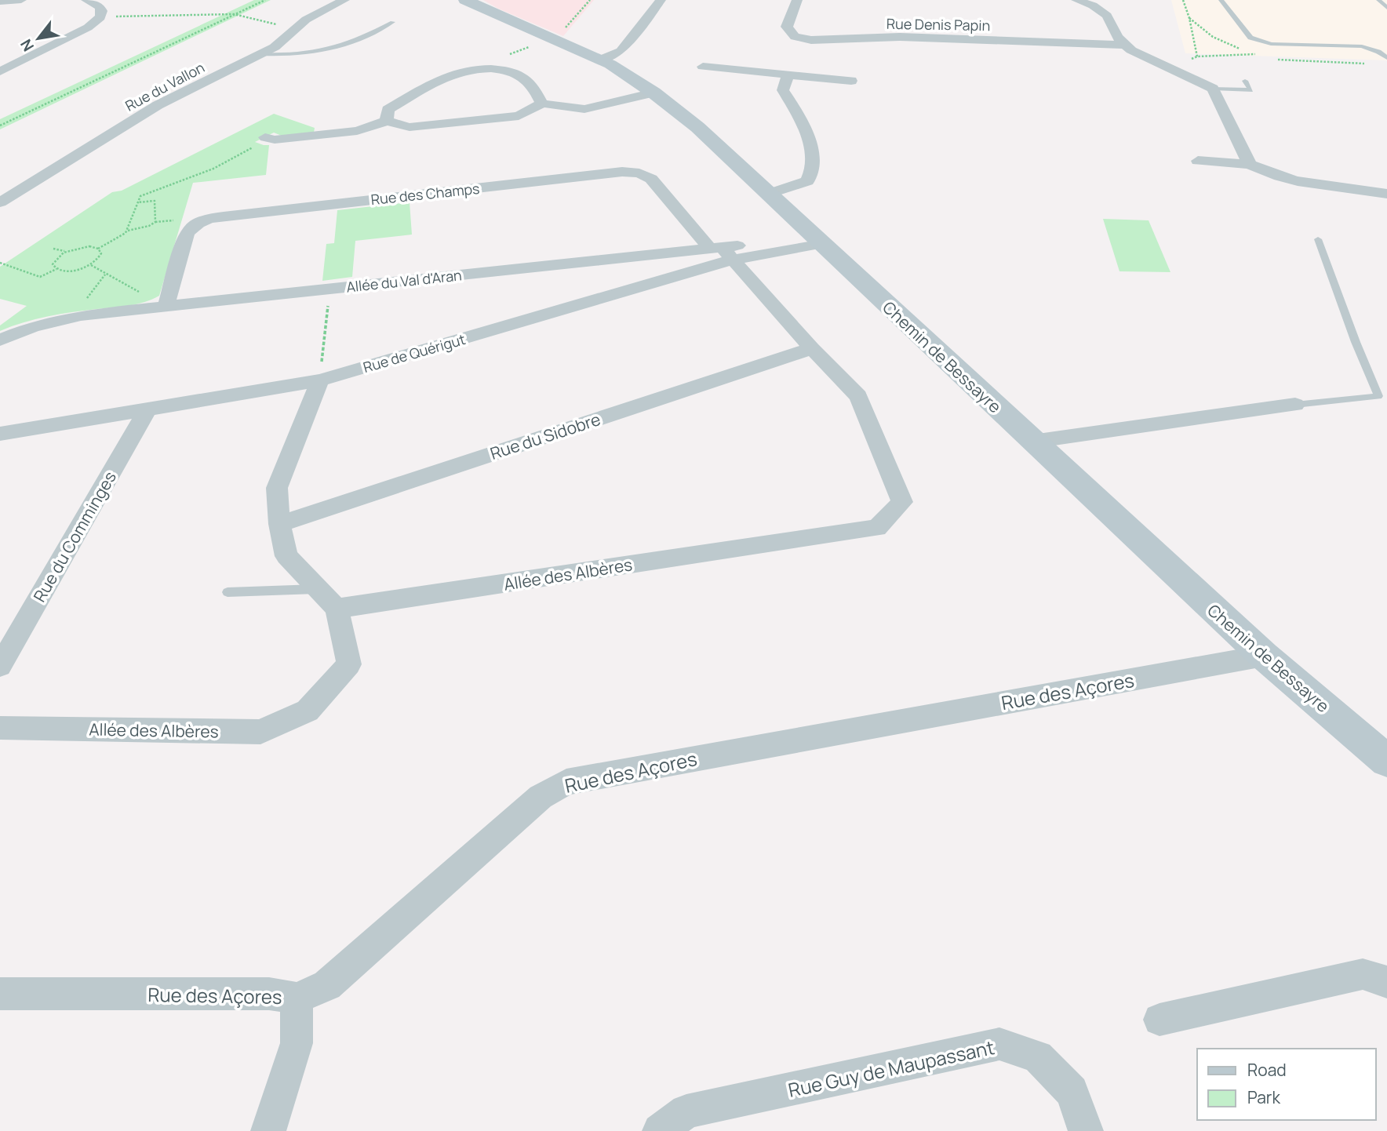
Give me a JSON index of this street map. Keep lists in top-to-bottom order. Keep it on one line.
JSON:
{"streets":{"street":["Rue Denis Papin","Rue du Vallon","Rue des Champs","Allée du Val d'Aran","Rue de Quérigut","Chemin de Bessayre","Rue du Sidobre","Rue du Comminges","Allée des Albères","Rue des Açores","Rue Guy de Maupassant"]},"crossings":[["Rue des Champs","Allée du Val d'Aran"],["Rue des Champs","Rue de Quérigut"],["Rue des Champs","Allée des Albères"],["Allée du Val d'Aran","Rue de Quérigut"],["Allée du Val d'Aran","Allée des Albères"],["Rue de Quérigut","Chemin de Bessayre"],["Rue de Quérigut","Rue du Comminges"],["Rue de Quérigut","Allée des Albères"],["Chemin de Bessayre","Rue des Açores"],["Rue du Sidobre","Allée des Albères"]],"legend":["Road","Park"],"north":"bottom left"}
